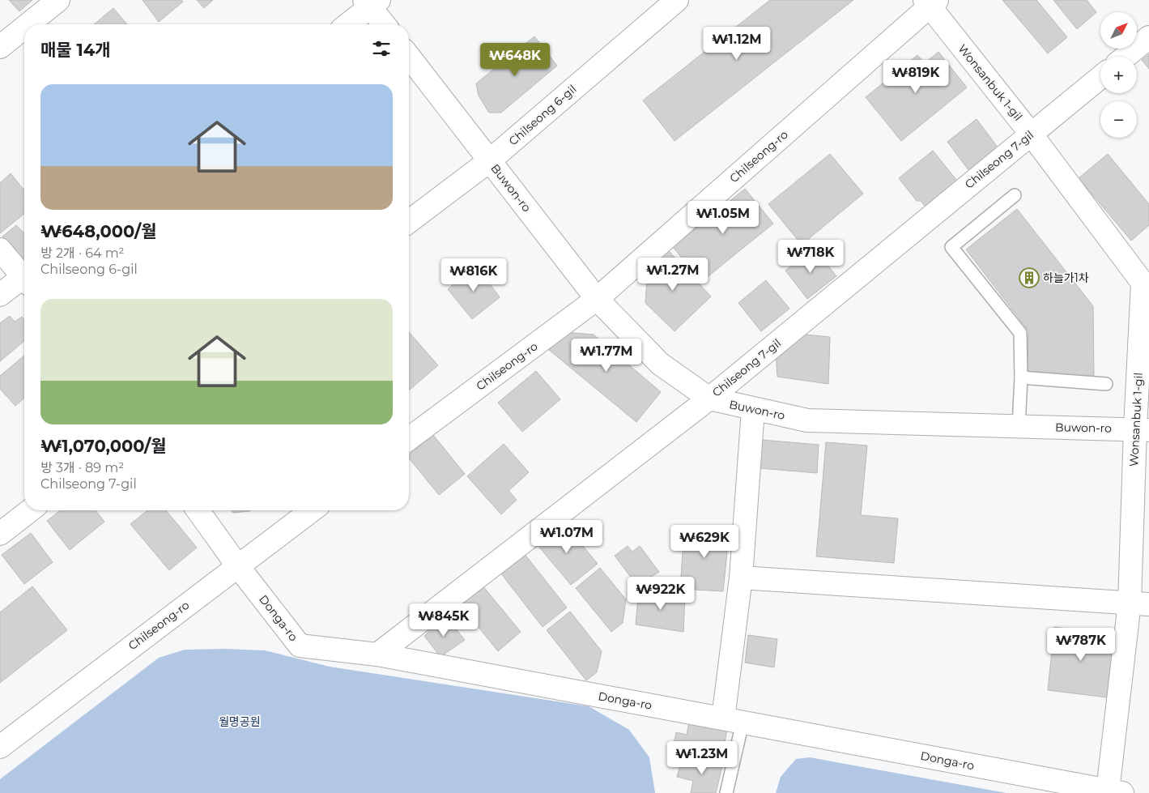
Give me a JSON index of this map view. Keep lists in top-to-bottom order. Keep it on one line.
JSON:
{"streets":{"street":["Wonsanbuk 1-gil","Chilseong 6-gil","Chilseong-ro","Chilseong 7-gil","Buwon-ro","Donga-ro"]},"crossings":[["Wonsanbuk 1-gil","Chilseong-ro"],["Wonsanbuk 1-gil","Chilseong 7-gil"],["Wonsanbuk 1-gil","Buwon-ro"],["Wonsanbuk 1-gil","Donga-ro"],["Chilseong 6-gil","Buwon-ro"],["Chilseong-ro","Buwon-ro"],["Chilseong-ro","Donga-ro"],["Chilseong 7-gil","Buwon-ro"],["Chilseong 7-gil","Donga-ro"]],"parks":["월명공원"],"places":{"building":["하늘가1차"]},"north":"top right","page":{"map_buttons":["+","−"],"heading":"매물 14개","price":["₩1.12M","₩648K","₩819K","₩1.05M","₩718K","₩1.27M","₩816K","₩1.77M","₩1.07M","₩629K","₩922K","₩845K","₩787K","₩1.23M"],"list":[{"name":"₩648,000/월","note":"방 2개 · 64 m² · Chilseong 6-gil"},{"name":"₩1,070,000/월","note":"방 3개 · 89 m² · Chilseong 7-gil"}]}}
